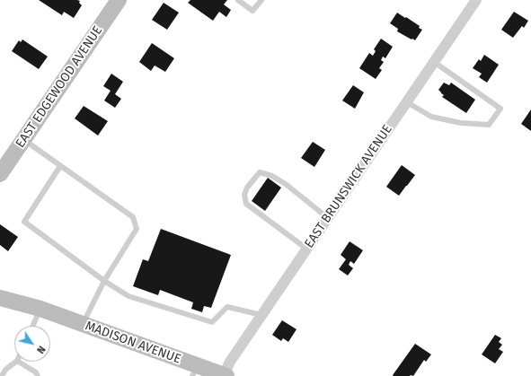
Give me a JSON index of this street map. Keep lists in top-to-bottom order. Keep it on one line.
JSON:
{"streets":{"main road":["EAST EDGEWOOD AVENUE","MADISON AVENUE"],"street":["EAST BRUNSWICK AVENUE"]},"crossings":[["EAST BRUNSWICK AVENUE","MADISON AVENUE"]],"north":"bottom right"}
